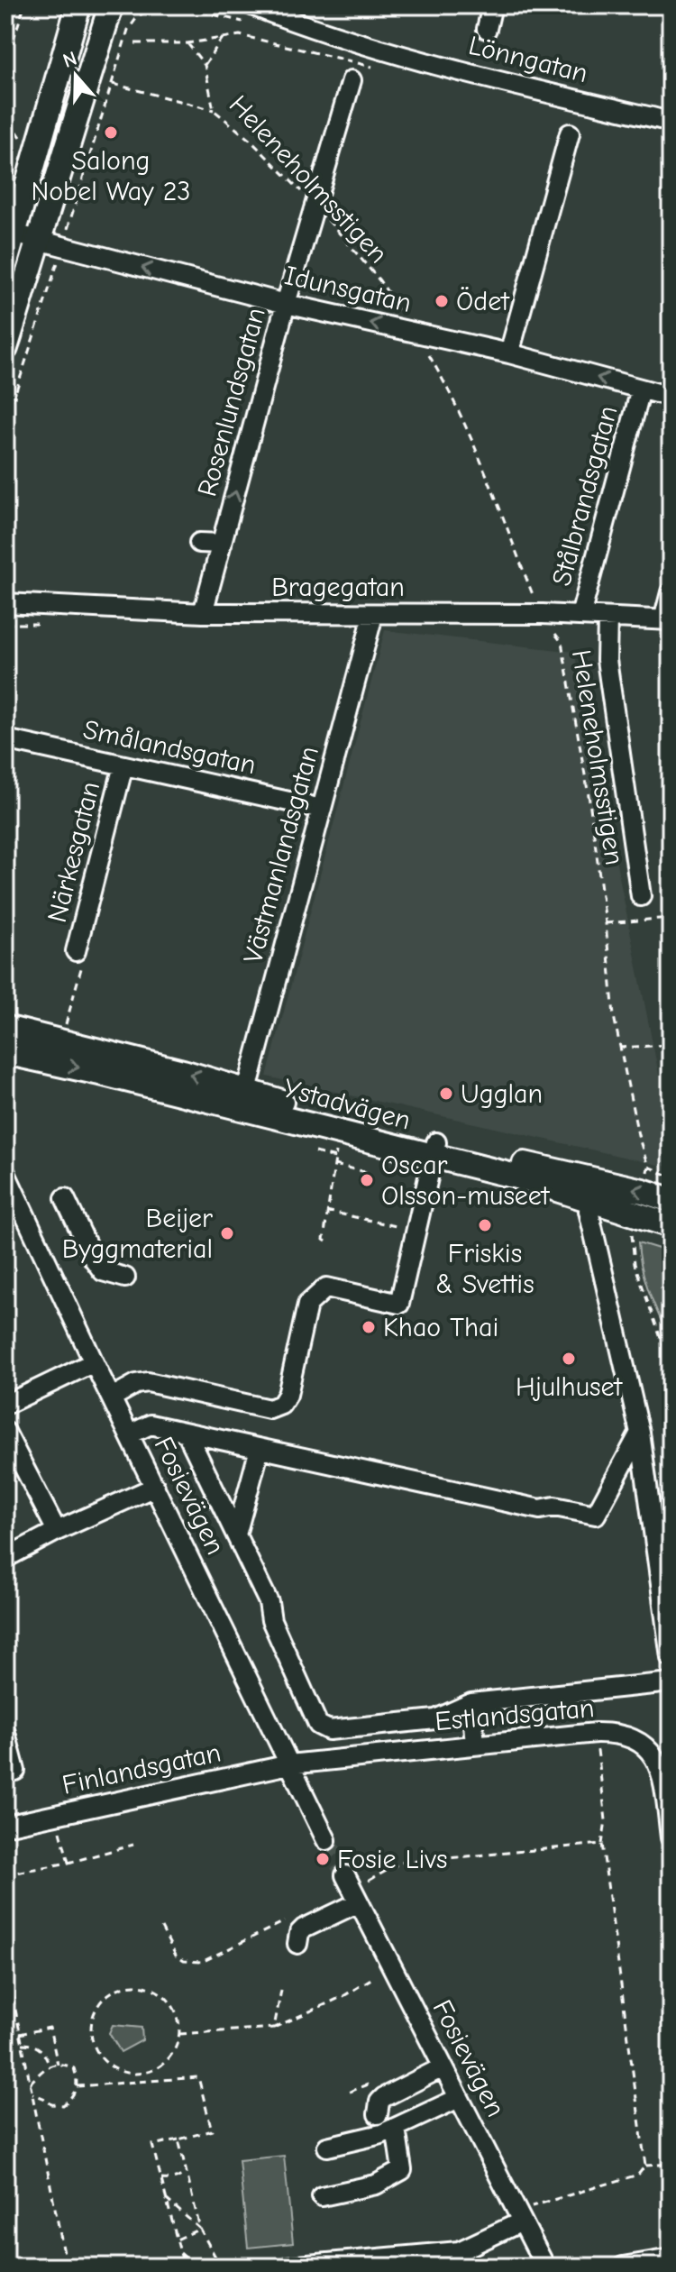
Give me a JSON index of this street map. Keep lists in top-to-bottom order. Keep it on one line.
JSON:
{"streets":{"main road":["Ystadvägen"],"street":["Lönngatan","Idunsgatan","Rosenlundsgatan","Stålbrandsgatan","Bragegatan","Smålandsgatan","Närkesgatan","Västmanlandsgatan","Fosievägen","Estlandsgatan","Finlandsgatan"],"path":["Heleneholmsstigen"]},"crossings":[["Heleneholmsstigen","Idunsgatan"],["Heleneholmsstigen","Rosenlundsgatan"],["Heleneholmsstigen","Bragegatan"],["Heleneholmsstigen","Ystadvägen"],["Idunsgatan","Rosenlundsgatan"],["Idunsgatan","Stålbrandsgatan"],["Rosenlundsgatan","Bragegatan"],["Stålbrandsgatan","Bragegatan"],["Bragegatan","Västmanlandsgatan"],["Smålandsgatan","Närkesgatan"],["Smålandsgatan","Västmanlandsgatan"],["Västmanlandsgatan","Ystadvägen"],["Fosievägen","Estlandsgatan"],["Fosievägen","Finlandsgatan"],["Estlandsgatan","Finlandsgatan"]],"one_way":["Idunsgatan","Rosenlundsgatan"],"places":["Salong Nobel Way 23","Ödet","Ugglan","Oscar Olsson-museet","Friskis & Svettis","Beijer Byggmaterial","Khao Thai","Hjulhuset","Fosie Livs"],"north":"top"}
